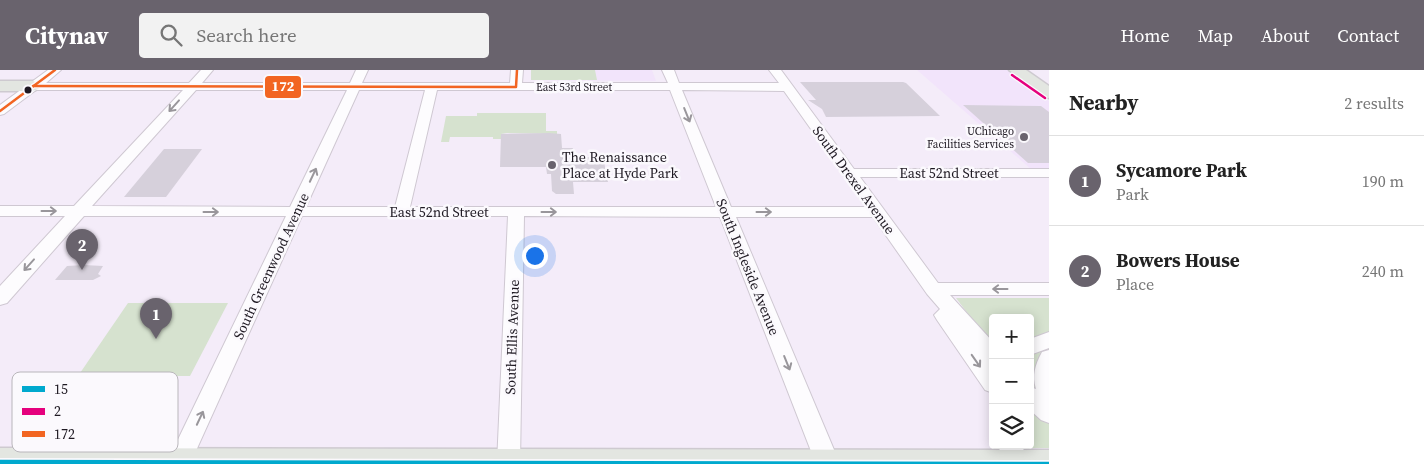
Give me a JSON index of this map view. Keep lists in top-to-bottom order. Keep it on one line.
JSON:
{"streets":{"main road":["East 53rd Street"],"street":["East 52nd Street","South Drexel Avenue","South Greenwood Avenue","South Ingleside Avenue","South Ellis Avenue"]},"crossings":[["East 53rd Street","South Drexel Avenue"],["East 53rd Street","South Greenwood Avenue"],["East 53rd Street","South Ingleside Avenue"],["East 52nd Street","South Drexel Avenue"],["East 52nd Street","South Greenwood Avenue"],["East 52nd Street","South Ingleside Avenue"],["East 52nd Street","South Ellis Avenue"]],"one_way":["East 52nd Street","South Ingleside Avenue"],"places":["UChicago Facilities Services","The Renaissance Place at Hyde Park"],"lines":["transit line 172","transit line 2","transit line 15"],"legend":["15","2","172"],"page":{"header":"Citynav","search":"Search here","nav":["Home","Map","About","Contact"],"heading":["Nearby","2 results"],"list":[{"mark":"1","name":"Sycamore Park","note":"Park","value":"190 m"},{"mark":"2","name":"Bowers House","note":"Place","value":"240 m"}],"pins":["2","1"],"map_buttons":["+","−"]}}
